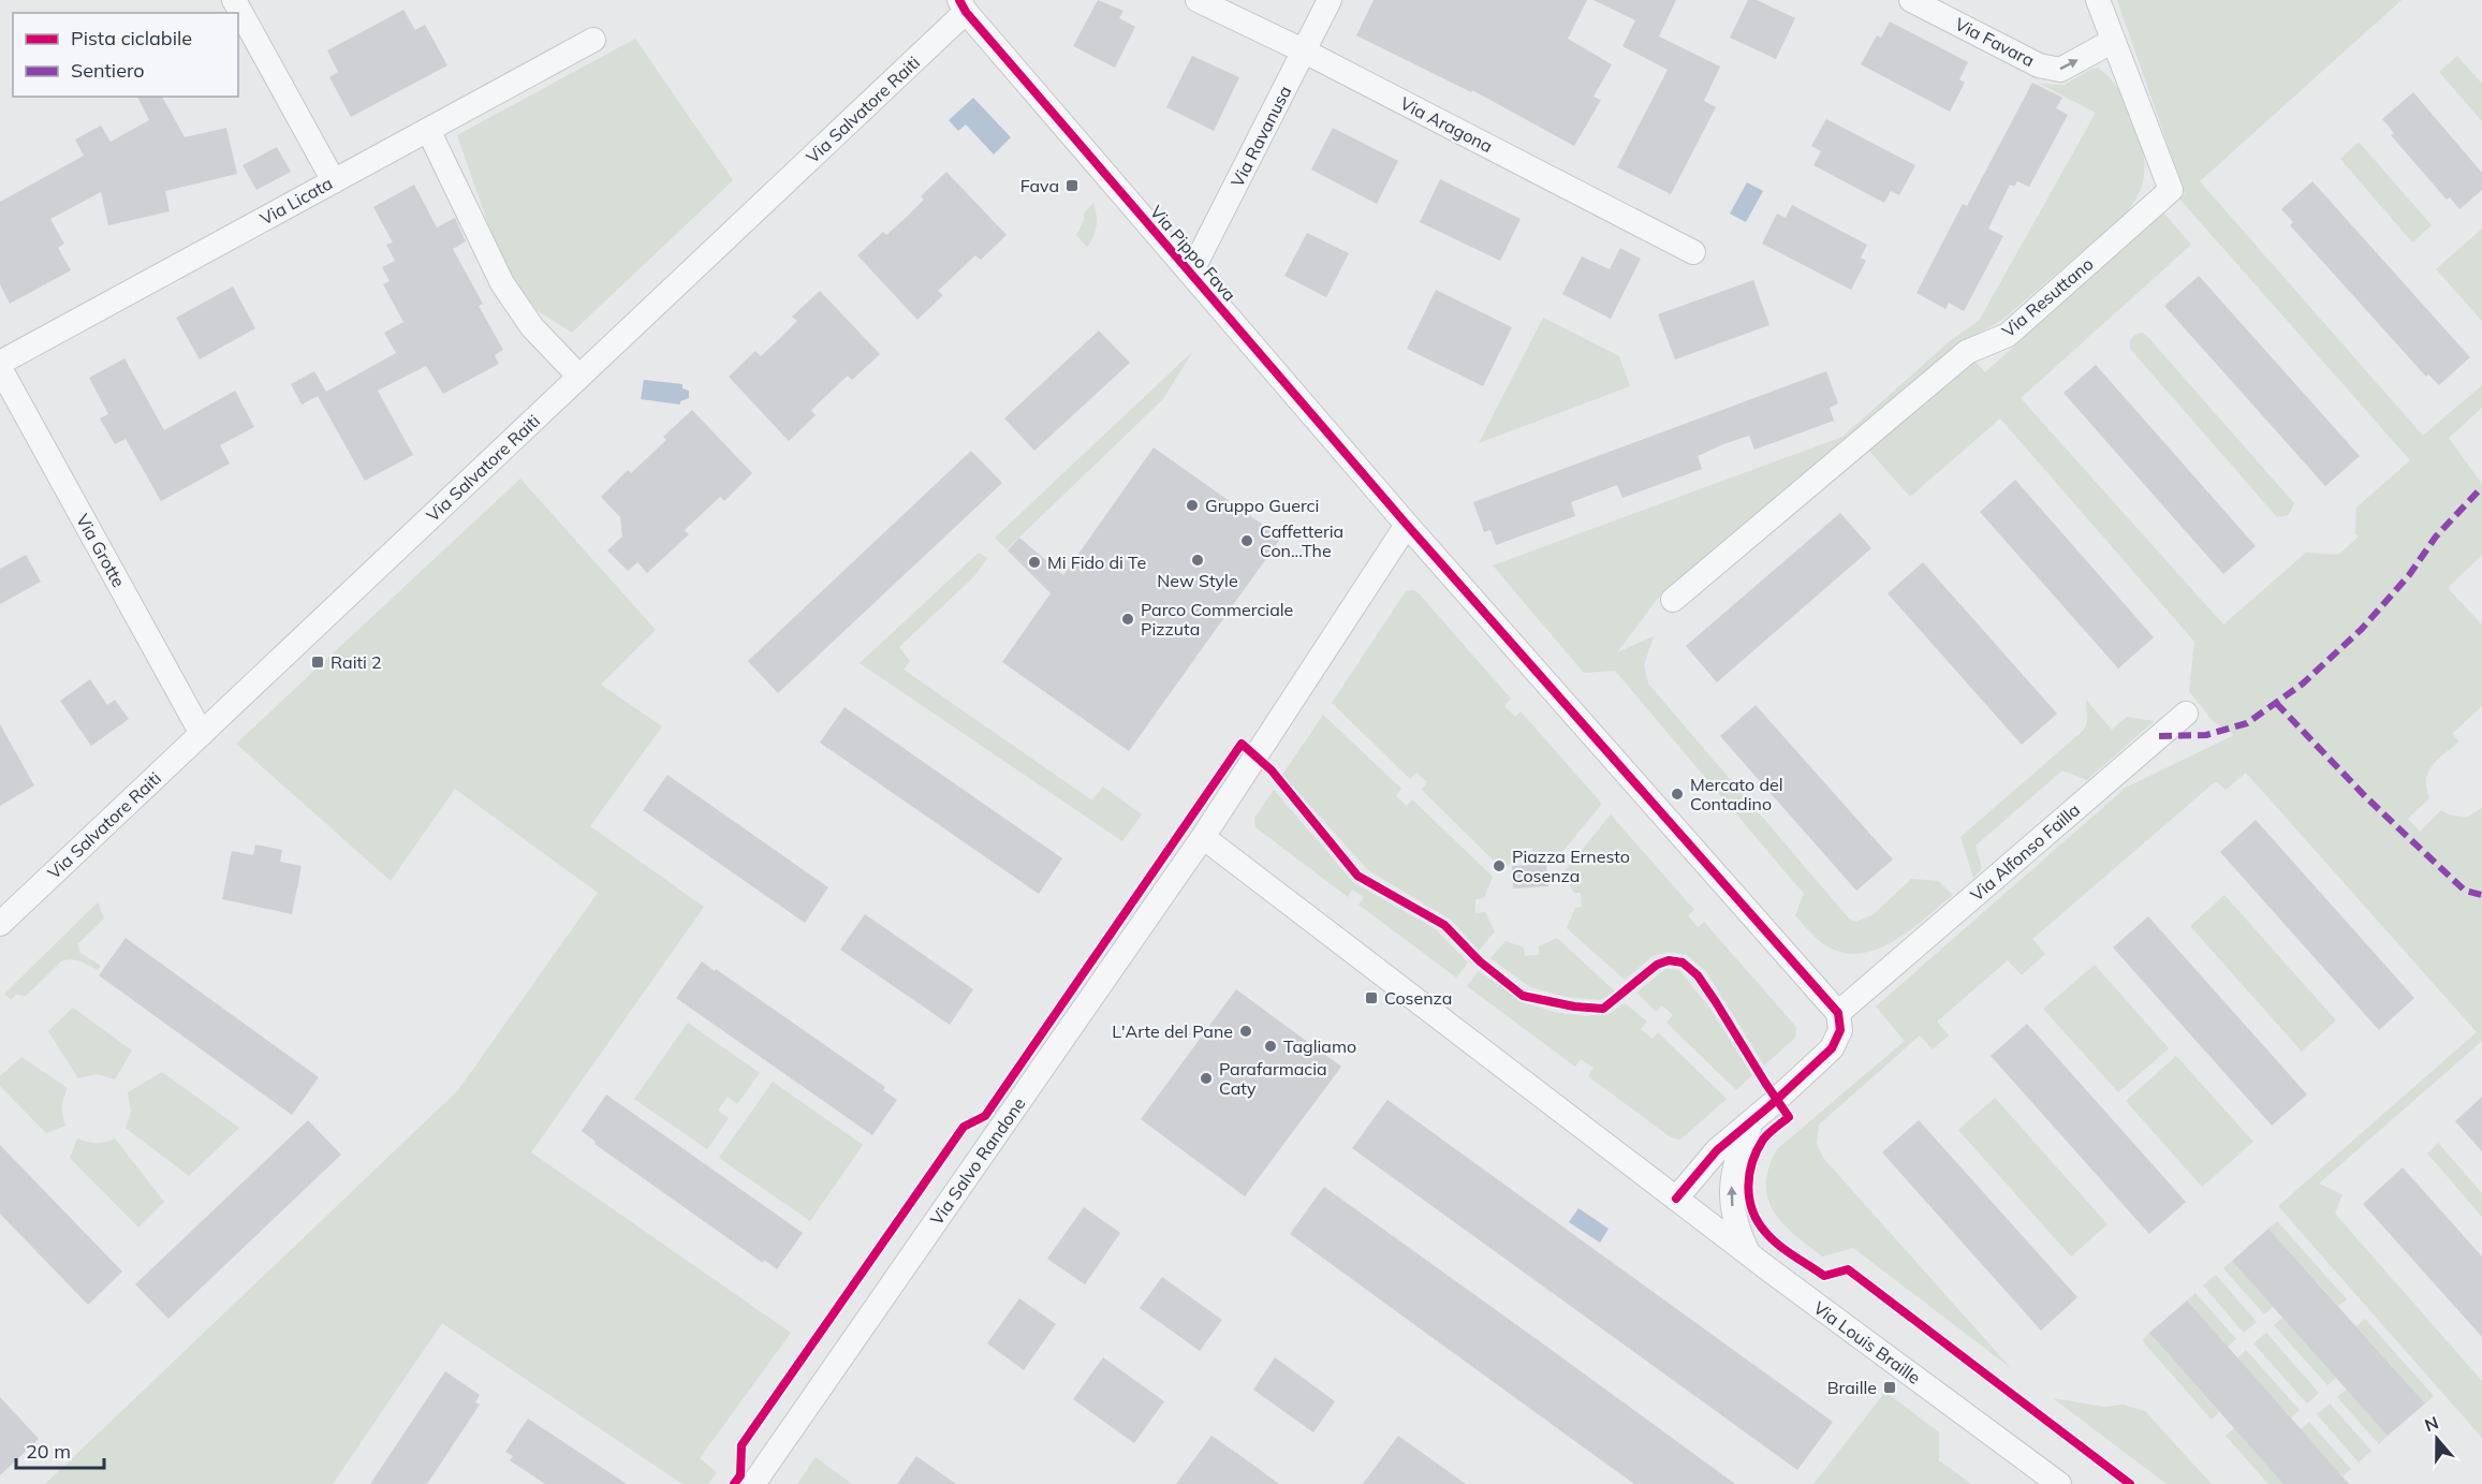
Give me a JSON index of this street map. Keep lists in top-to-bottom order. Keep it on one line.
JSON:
{"streets":{"street":["Via Favara","Via Salvatore Raiti","Via Aragona","Via Ravanusa","Via Licata","Via Pippo Fava","Via Resuttano","Via Grotte","Via Alfonso Failla","Via Salvo Randone","Via Louis Braille"]},"crossings":[["Via Favara","Via Resuttano"],["Via Salvatore Raiti","Via Pippo Fava"],["Via Salvatore Raiti","Via Grotte"],["Via Aragona","Via Ravanusa"],["Via Ravanusa","Via Pippo Fava"],["Via Pippo Fava","Via Alfonso Failla"],["Via Pippo Fava","Via Salvo Randone"],["Via Salvo Randone","Via Louis Braille"]],"one_way":["Via Favara"],"places":{"transit":["Fava","Raiti 2","Cosenza","Braille"],"other":["Gruppo Guerci","Caffetteria Con...The","New Style","Mi Fido di Te","Parco Commerciale Pizzuta","Mercato del Contadino","Piazza Ernesto Cosenza","L'Arte del Pane","Tagliamo","Parafarmacia Caty"]},"legend":["Pista ciclabile","Sentiero"],"scale_bar":"20 m","north":"top"}
